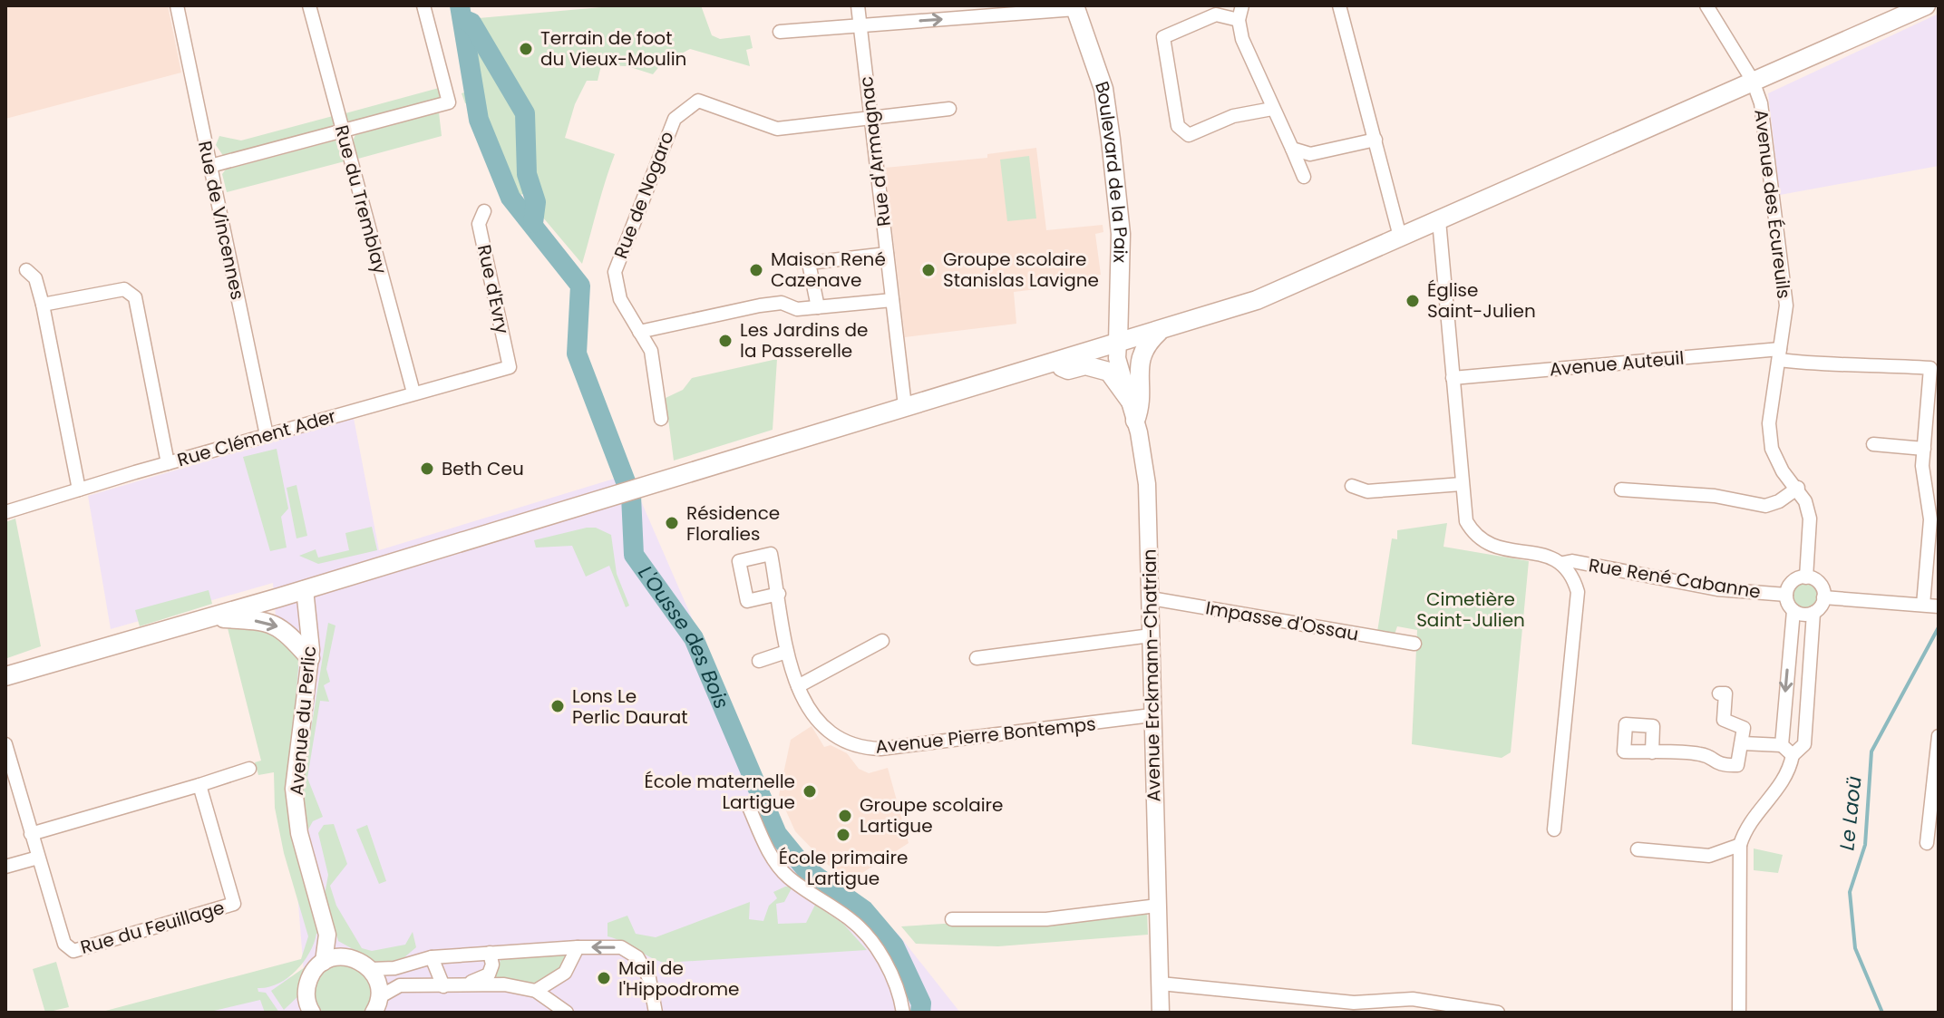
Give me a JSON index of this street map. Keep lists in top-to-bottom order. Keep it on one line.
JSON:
{"streets":{"main road":["Boulevard de la Paix"],"street":["Rue d'Armagnac","Rue de Nogaro","Rue du Tremblay","Avenue des Écureuils","Rue de Vincennes","Rue d'Evry","Avenue Auteuil","Rue Clément Ader","Rue René Cabanne","Impasse d'Ossau","Avenue Erckmann-Chatrian","Avenue du Perlic","Avenue Pierre Bontemps","Rue du Feuillage"]},"crossings":[["Rue d'Armagnac","Rue de Nogaro"],["Boulevard de la Paix","Avenue Erckmann-Chatrian"],["Rue du Tremblay","Rue Clément Ader"],["Avenue des Écureuils","Avenue Auteuil"],["Avenue des Écureuils","Rue René Cabanne"],["Rue de Vincennes","Rue Clément Ader"],["Rue d'Evry","Rue Clément Ader"],["Impasse d'Ossau","Avenue Erckmann-Chatrian"],["Avenue Erckmann-Chatrian","Avenue Pierre Bontemps"]],"water":["L'Ousse des Bois","Le Laoü"],"parks":["Cimetière Saint-Julien"],"places":["Terrain de foot du Vieux-Moulin","Maison René Cazenave","Groupe scolaire Stanislas Lavigne","Église Saint-Julien","Les Jardins de la Passerelle","Beth Ceu","Résidence Floralies","Lons Le Perlic Daurat","École maternelle Lartigue","Groupe scolaire Lartigue","École primaire Lartigue","Mail de l'Hippodrome"]}
